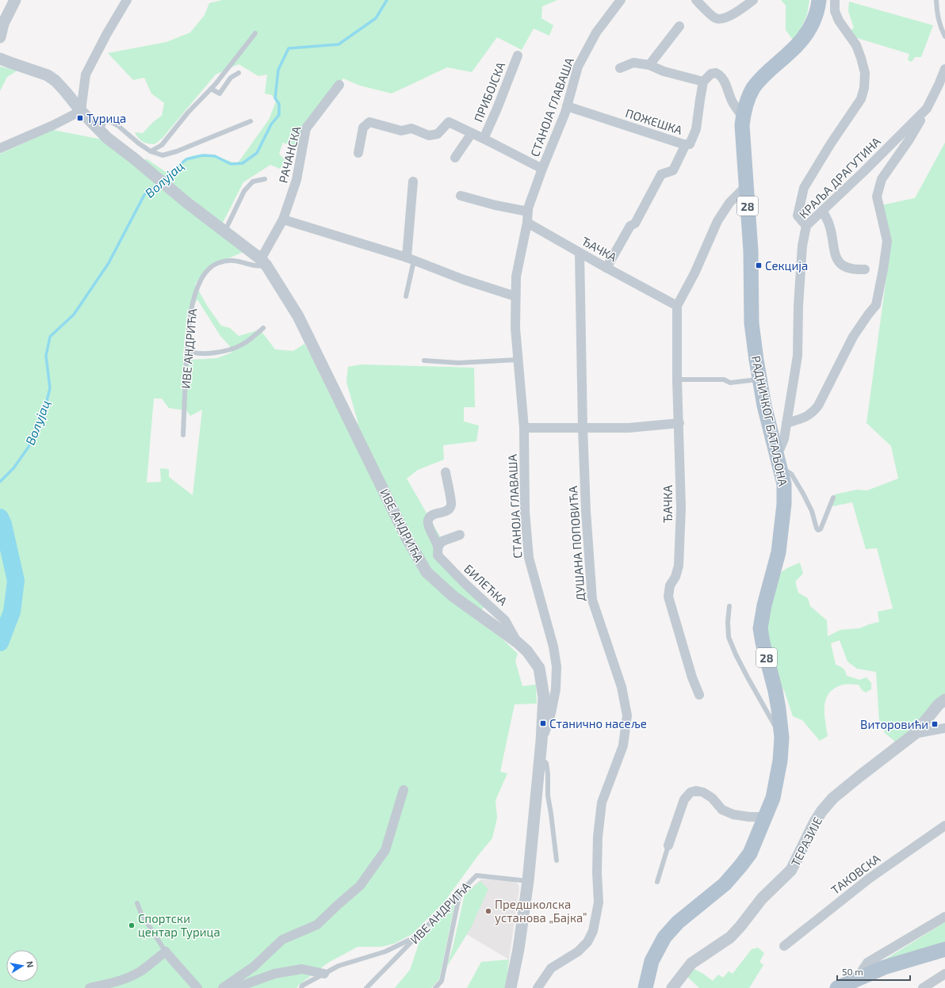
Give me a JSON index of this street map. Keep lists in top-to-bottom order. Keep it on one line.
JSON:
{"streets":{"main road":["28","РАДНИЧКОГ БАТАЉОНА"],"street":["ПРИБОЈСКА","СТАНОЈА ГЛАВАША","ПОЖЕШКА","РАЧАНСКА","КРАЉА ДРАГУТИНА","ЂАЧКА","ИВЕ АНДРИЋА","ДУШАНА ПОПОВИЋА","БИЛЕЋКА","ТЕРАЗИЈЕ","ТАКОВСКА"]},"crossings":[["СТАНОЈА ГЛАВАША","ПОЖЕШКА"],["СТАНОЈА ГЛАВАША","ЂАЧКА"],["СТАНОЈА ГЛАВАША","ИВЕ АНДРИЋА"],["РАЧАНСКА","ИВЕ АНДРИЋА"],["КРАЉА ДРАГУТИНА","РАДНИЧКОГ БАТАЉОНА"],["ЂАЧКА","РАДНИЧКОГ БАТАЉОНА"],["ЂАЧКА","ДУШАНА ПОПОВИЋА"],["ИВЕ АНДРИЋА","БИЛЕЋКА"]],"water":["Волујац"],"places":{"transit":["Турица","Секција","Станично насеље","Виторовићи"],"other":["Предшколска установа „Бајка”","Спортски центар Турица"]},"scale_bar":"50 m","north":"right"}
